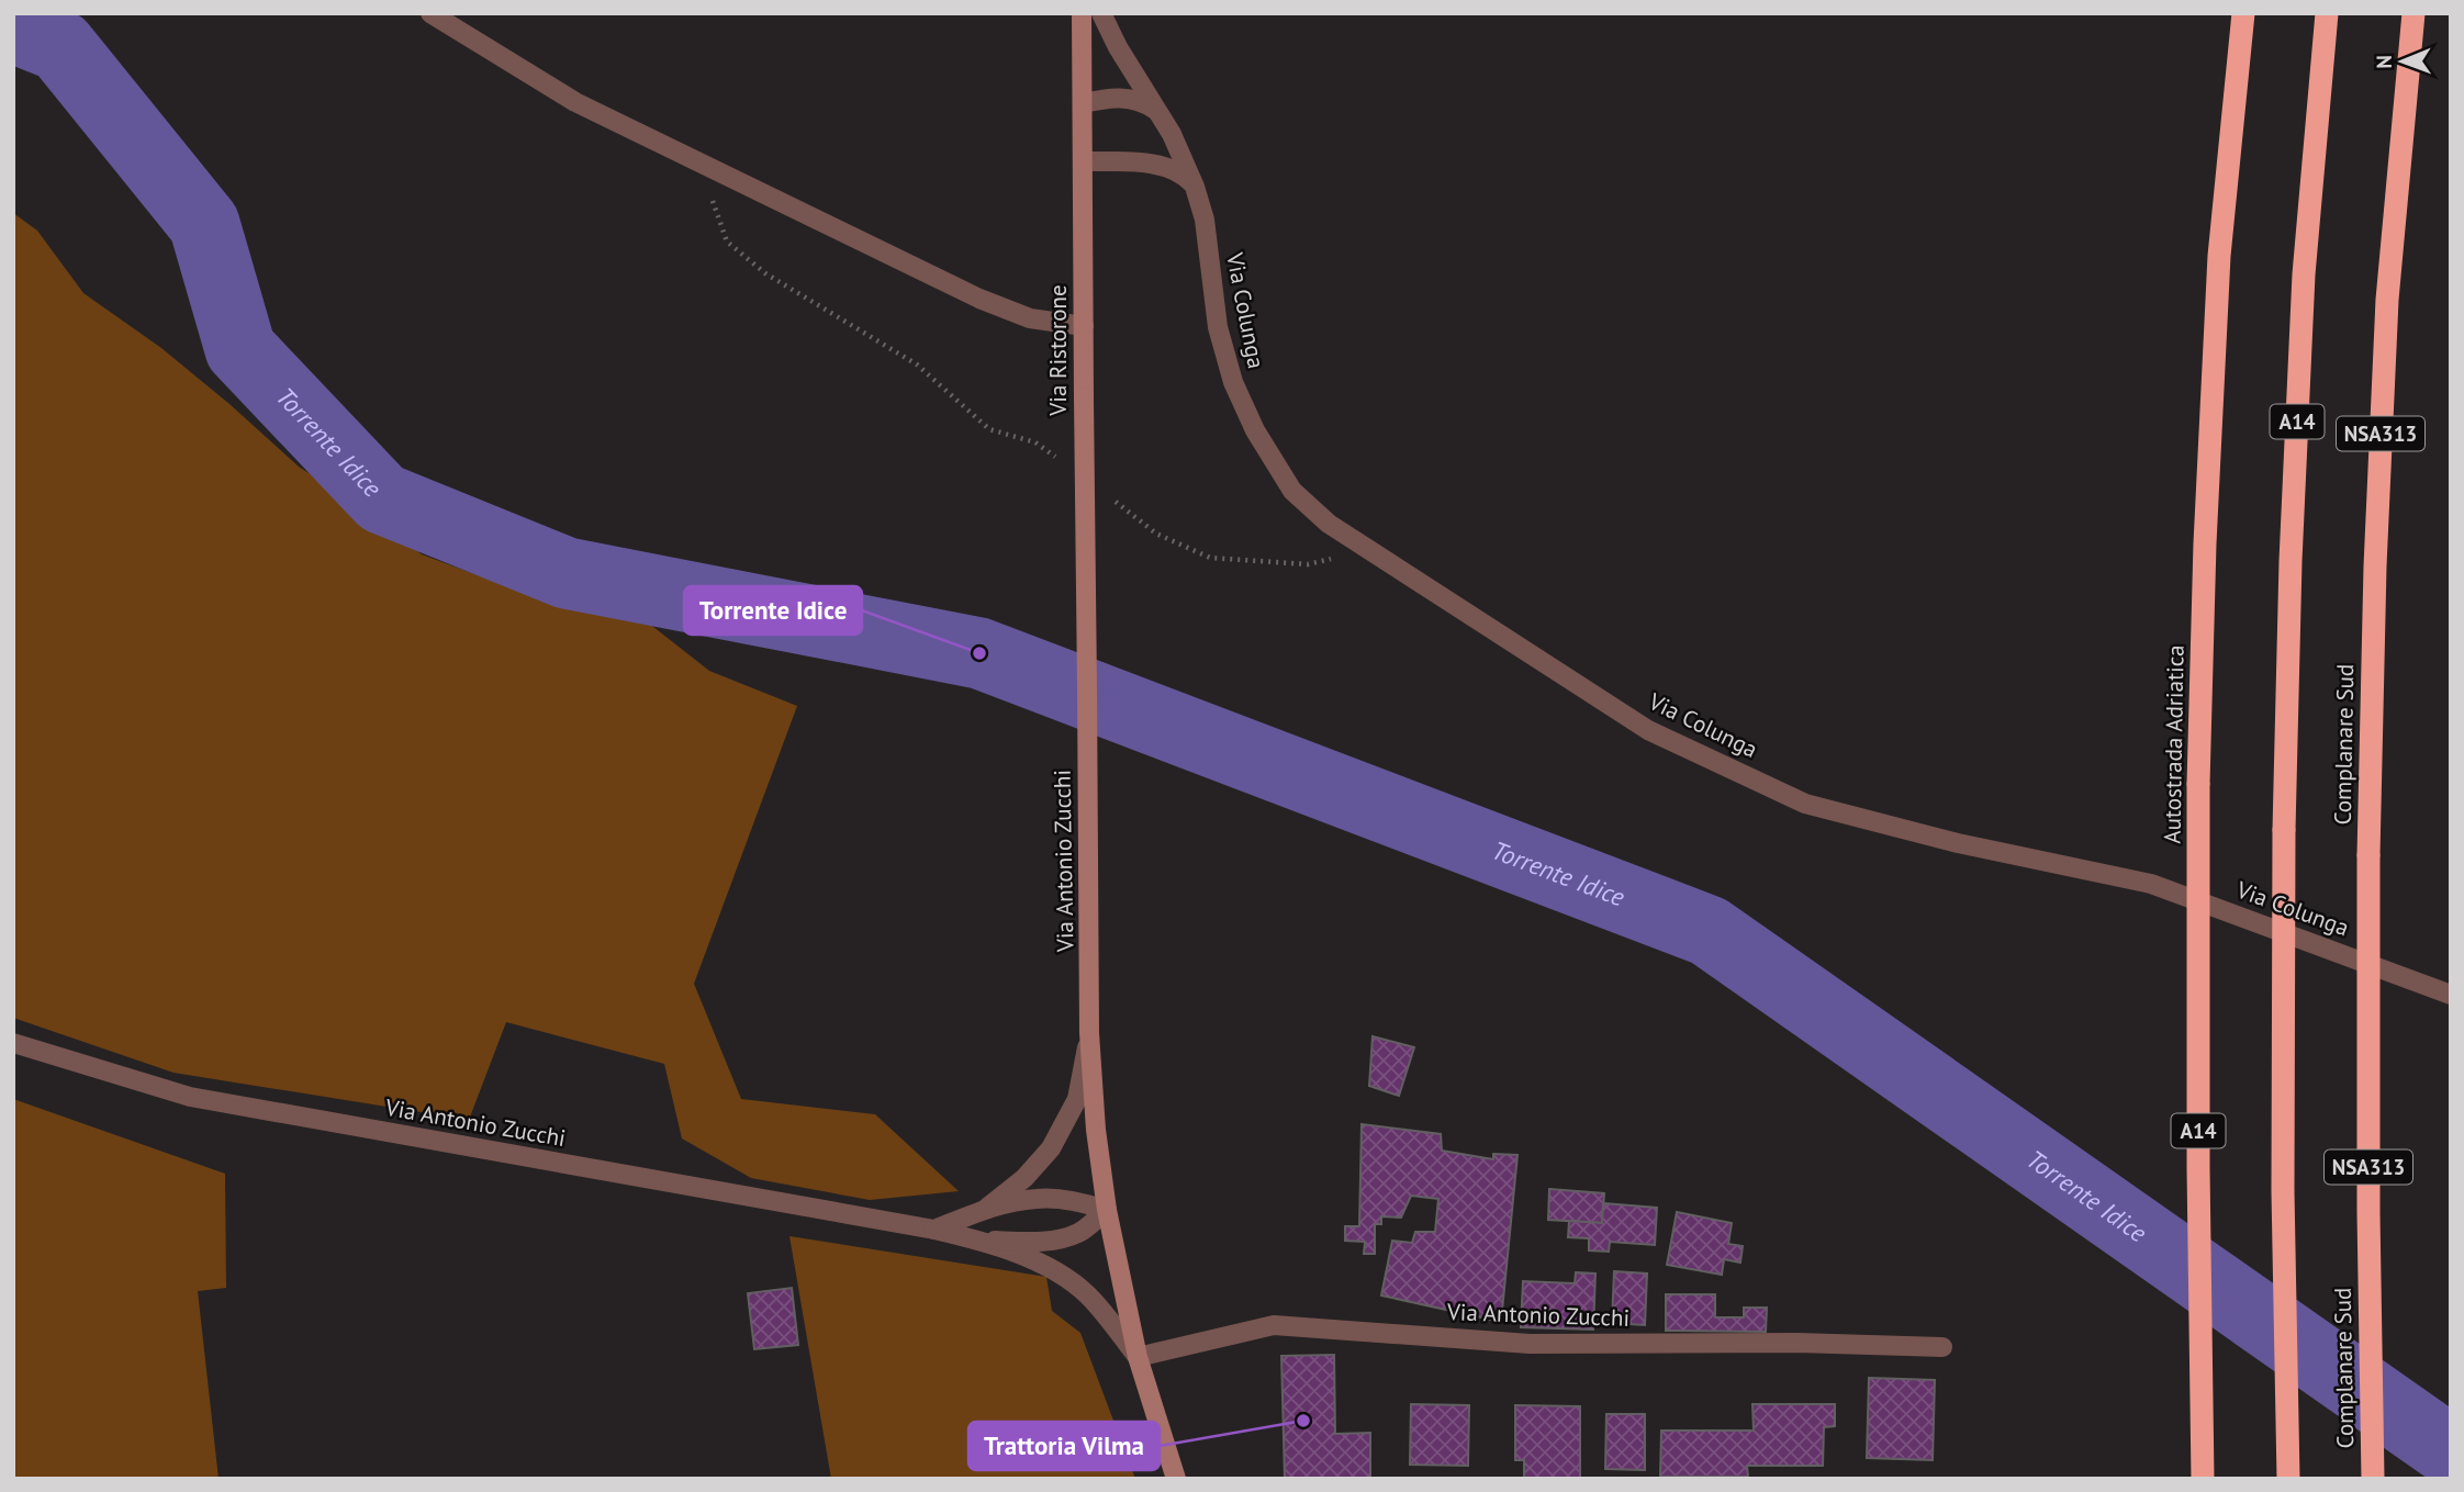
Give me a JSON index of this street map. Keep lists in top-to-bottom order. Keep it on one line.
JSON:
{"streets":{"highway":["A14","NSA313","Autostrada Adriatica","Complanare Sud"],"main road":["Via Ristorone","Via Antonio Zucchi"],"street":["Via Colunga"]},"crossings":[["Via Ristorone","Via Antonio Zucchi"]],"water":["Torrente Idice"],"places":["Torrente Idice","Trattoria Vilma"],"north":"left"}
